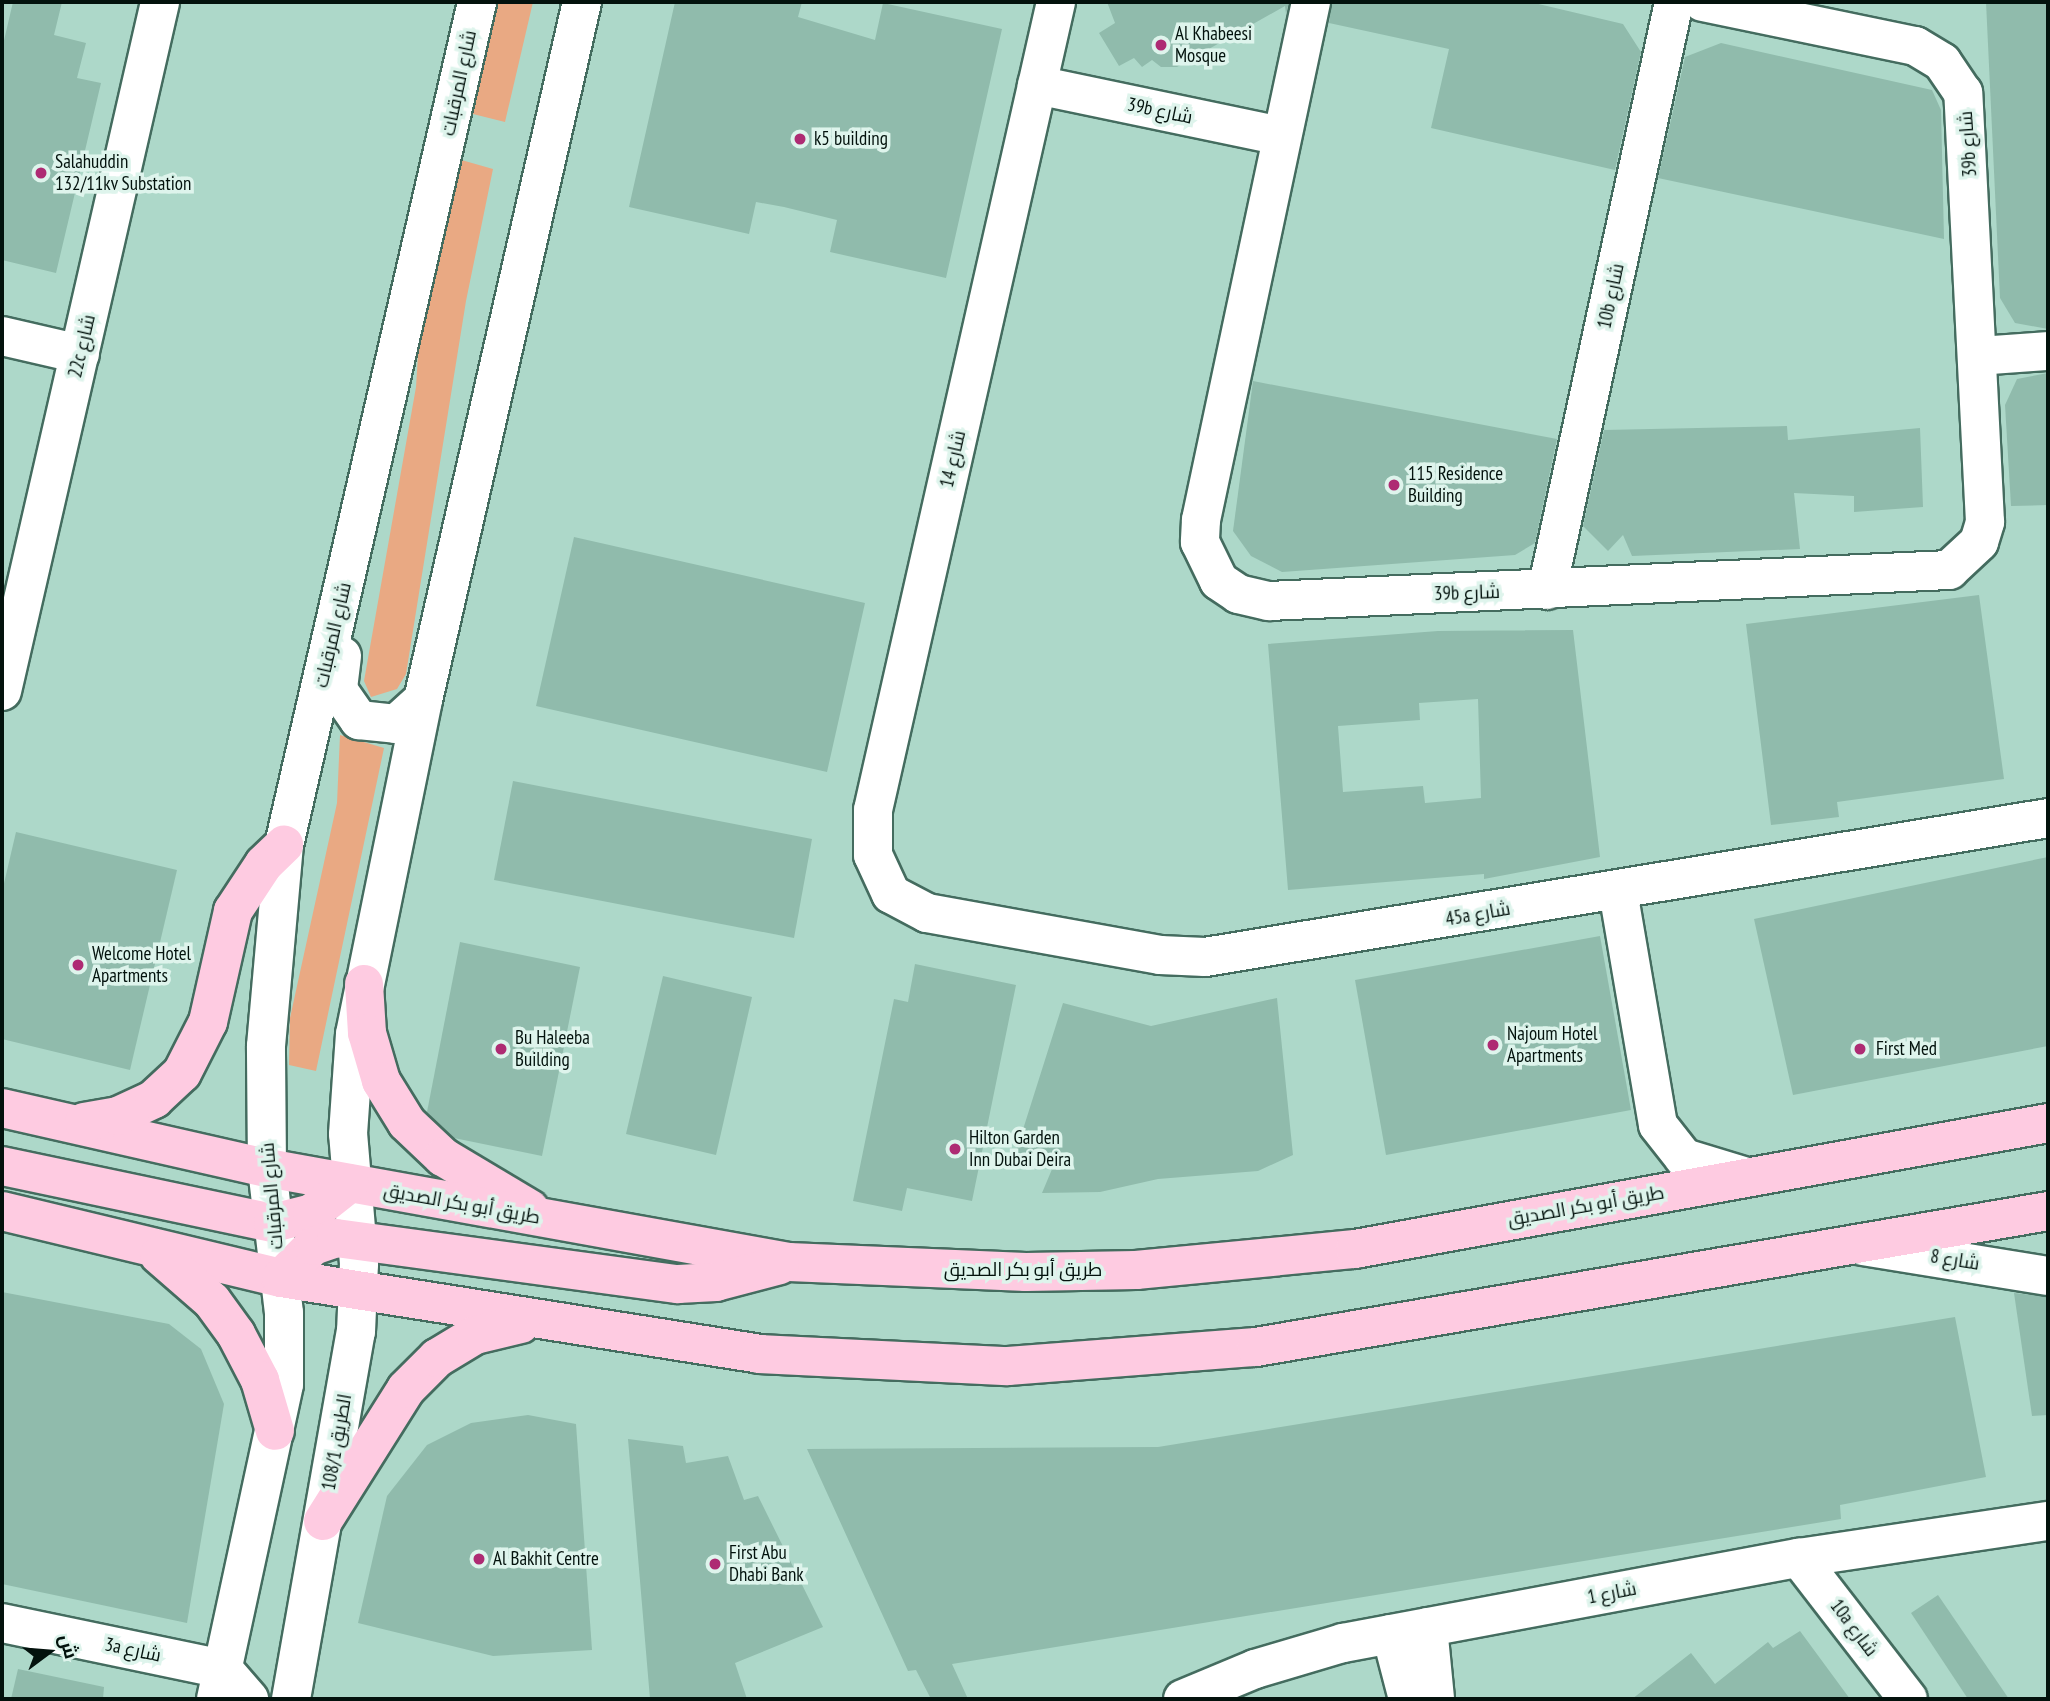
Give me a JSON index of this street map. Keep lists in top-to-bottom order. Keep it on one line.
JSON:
{"streets":{"main road":["طريق أبو بكر الصديق"],"street":["شارع المرقبات","39b شارع","10b شارع","22c شارع","شارع 14","45a شارع","شارع 8","108/1 الطريق","شارع 1","10a شارع","3a شارع"]},"crossings":[["شارع المرقبات","طريق أبو بكر الصديق"],["39b شارع","10b شارع"],["39b شارع","شارع 14"],["شارع 14","45a شارع"],["طريق أبو بكر الصديق","108/1 الطريق"],["شارع 1","10a شارع"]],"places":["Al Khabeesi Mosque","k5 building","Salahuddin 132/11kv Substation","115 Residence Building","Welcome Hotel Apartments","Najoum Hotel Apartments","Bu Haleeba Building","First Med","Hilton Garden Inn Dubai Deira","Al Bakhit Centre","First Abu Dhabi Bank"],"north":"right"}
